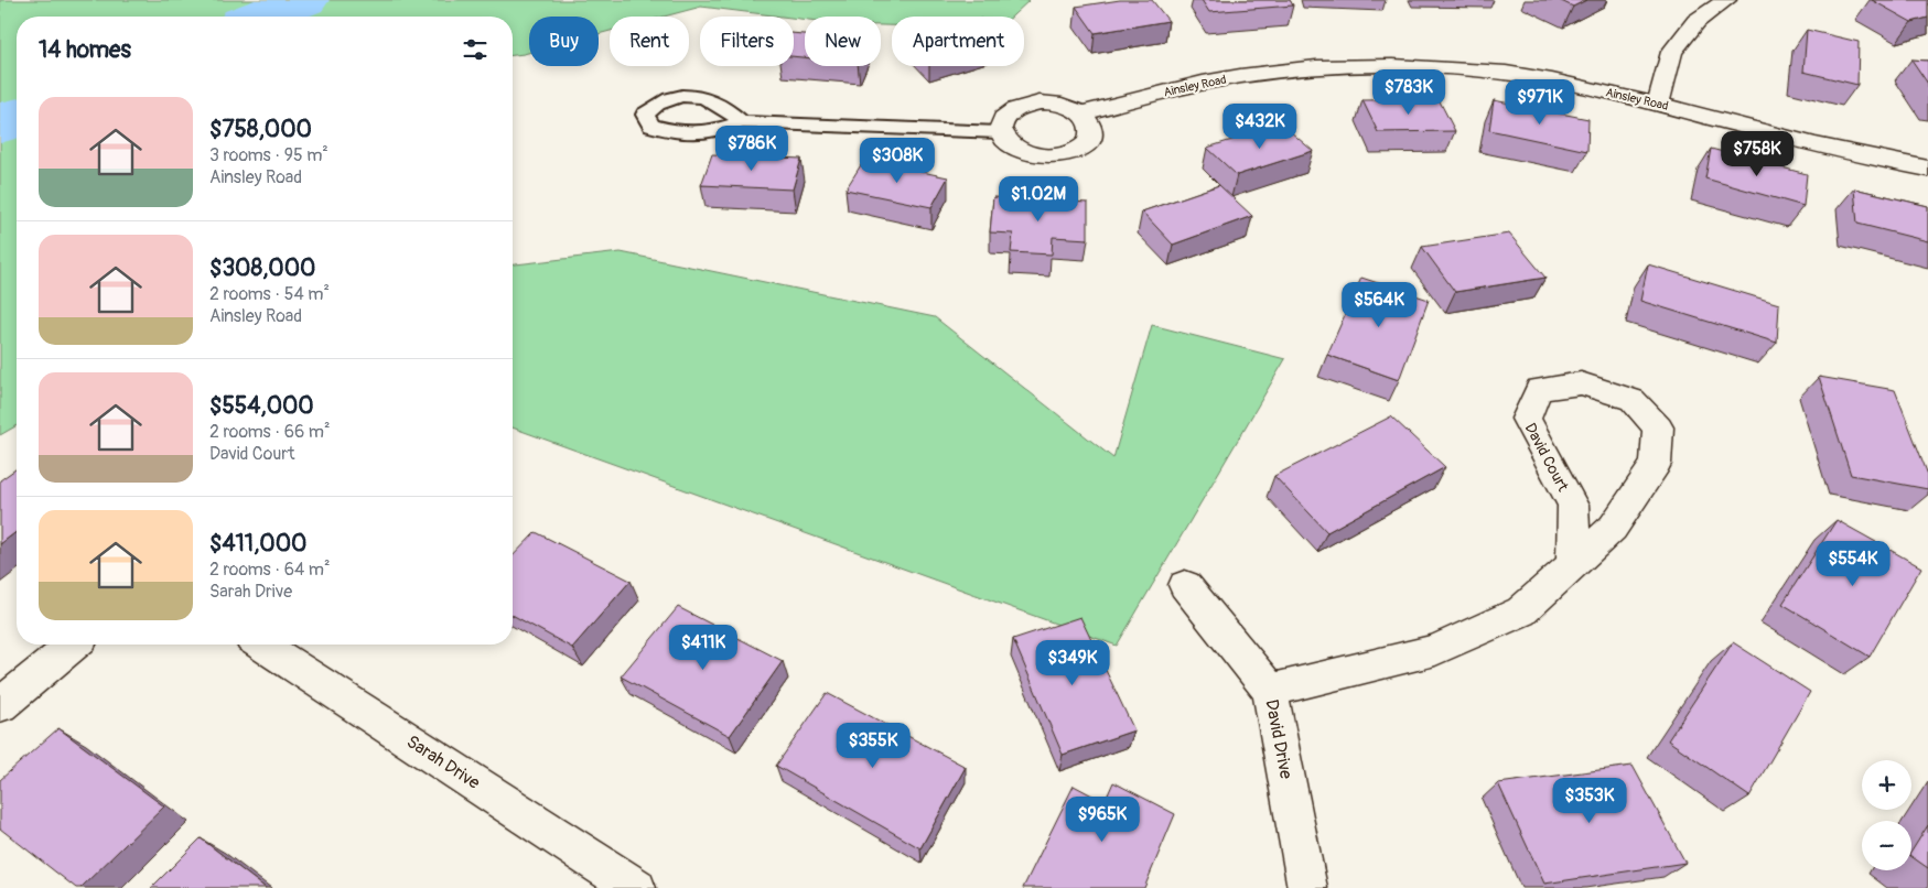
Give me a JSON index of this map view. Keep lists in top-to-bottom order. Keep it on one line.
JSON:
{"streets":{"street":["Ainsley Road","David Court","David Drive","Sarah Drive"]},"crossings":[["David Court","David Drive"]],"page":{"chip":["Buy","Rent","Filters","New","Apartment"],"heading":"14 homes","price":["$783K","$971K","$432K","$786K","$758K","$308K","$1.02M","$564K","$554K","$411K","$349K","$355K","$353K","$965K"],"list":[{"name":"$758,000","note":"3 rooms · 95 m² · Ainsley Road"},{"name":"$308,000","note":"2 rooms · 54 m² · Ainsley Road"},{"name":"$554,000","note":"2 rooms · 66 m² · David Court"},{"name":"$411,000","note":"2 rooms · 64 m² · Sarah Drive"}],"map_buttons":["+","−"]}}
